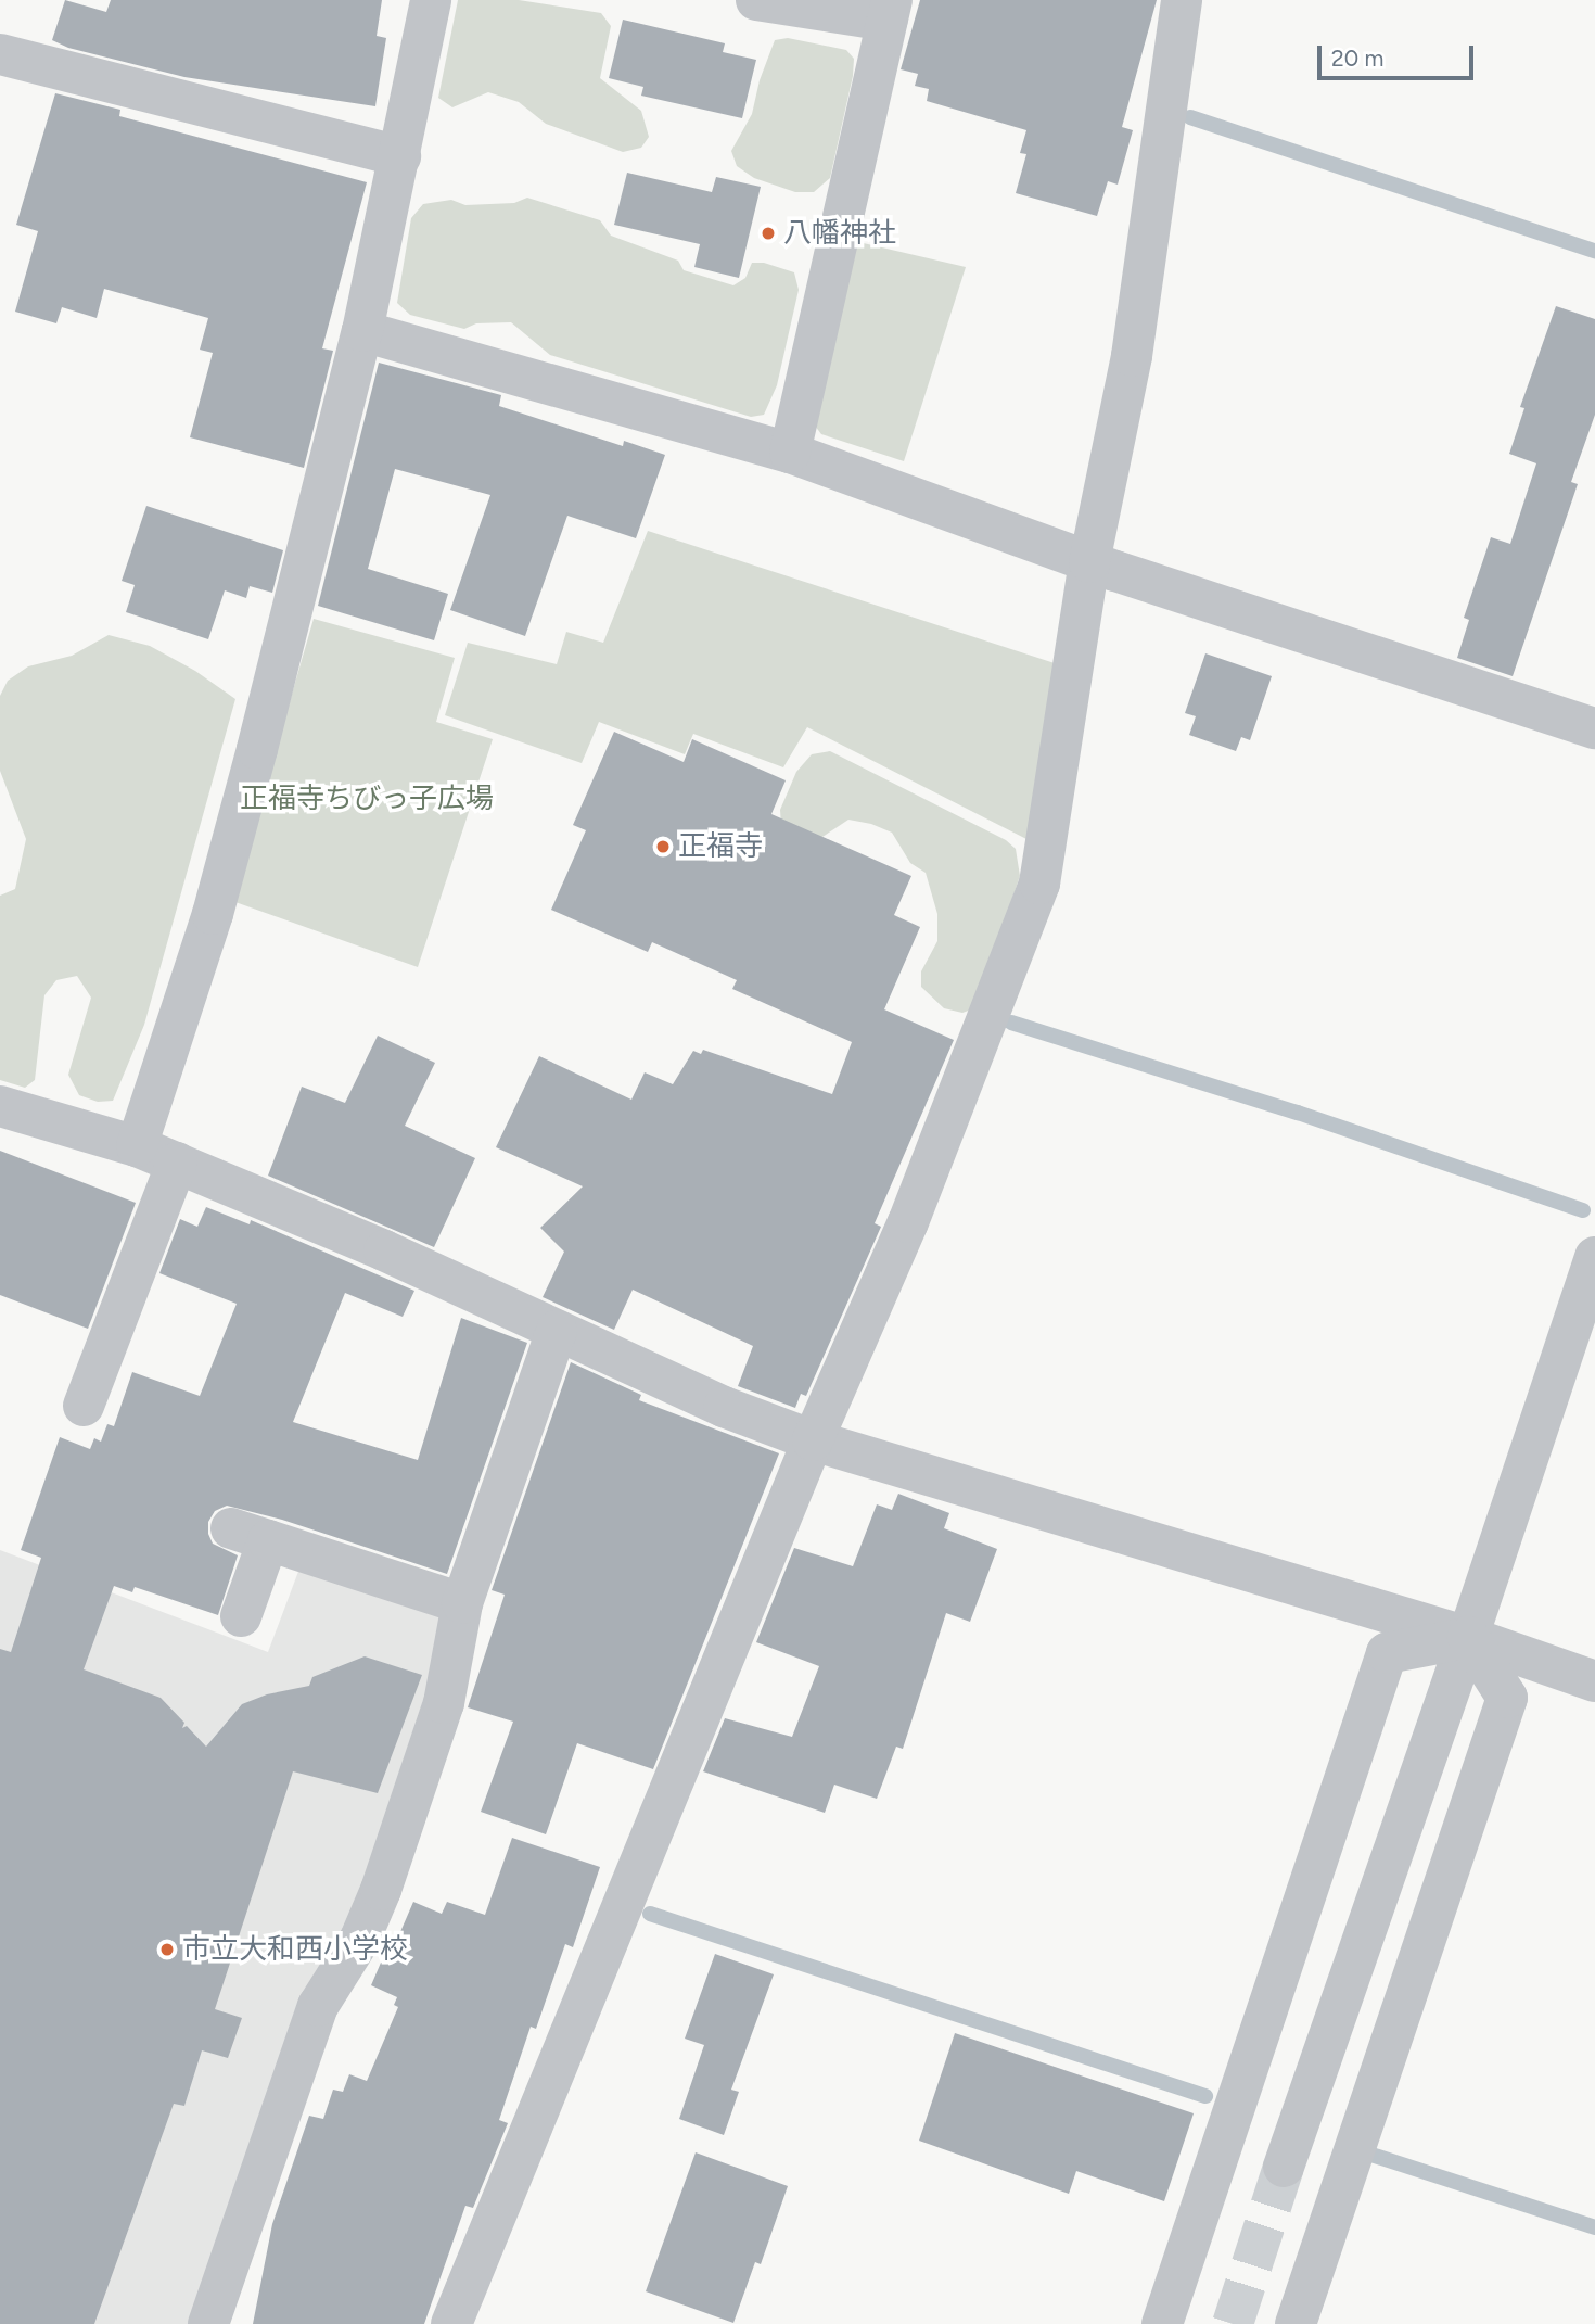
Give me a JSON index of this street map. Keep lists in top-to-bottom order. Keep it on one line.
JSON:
{"parks":["正福寺ちびっ子広場"],"places":["八幡神社","正福寺","市立大和西小学校"],"scale_bar":"20 m"}
